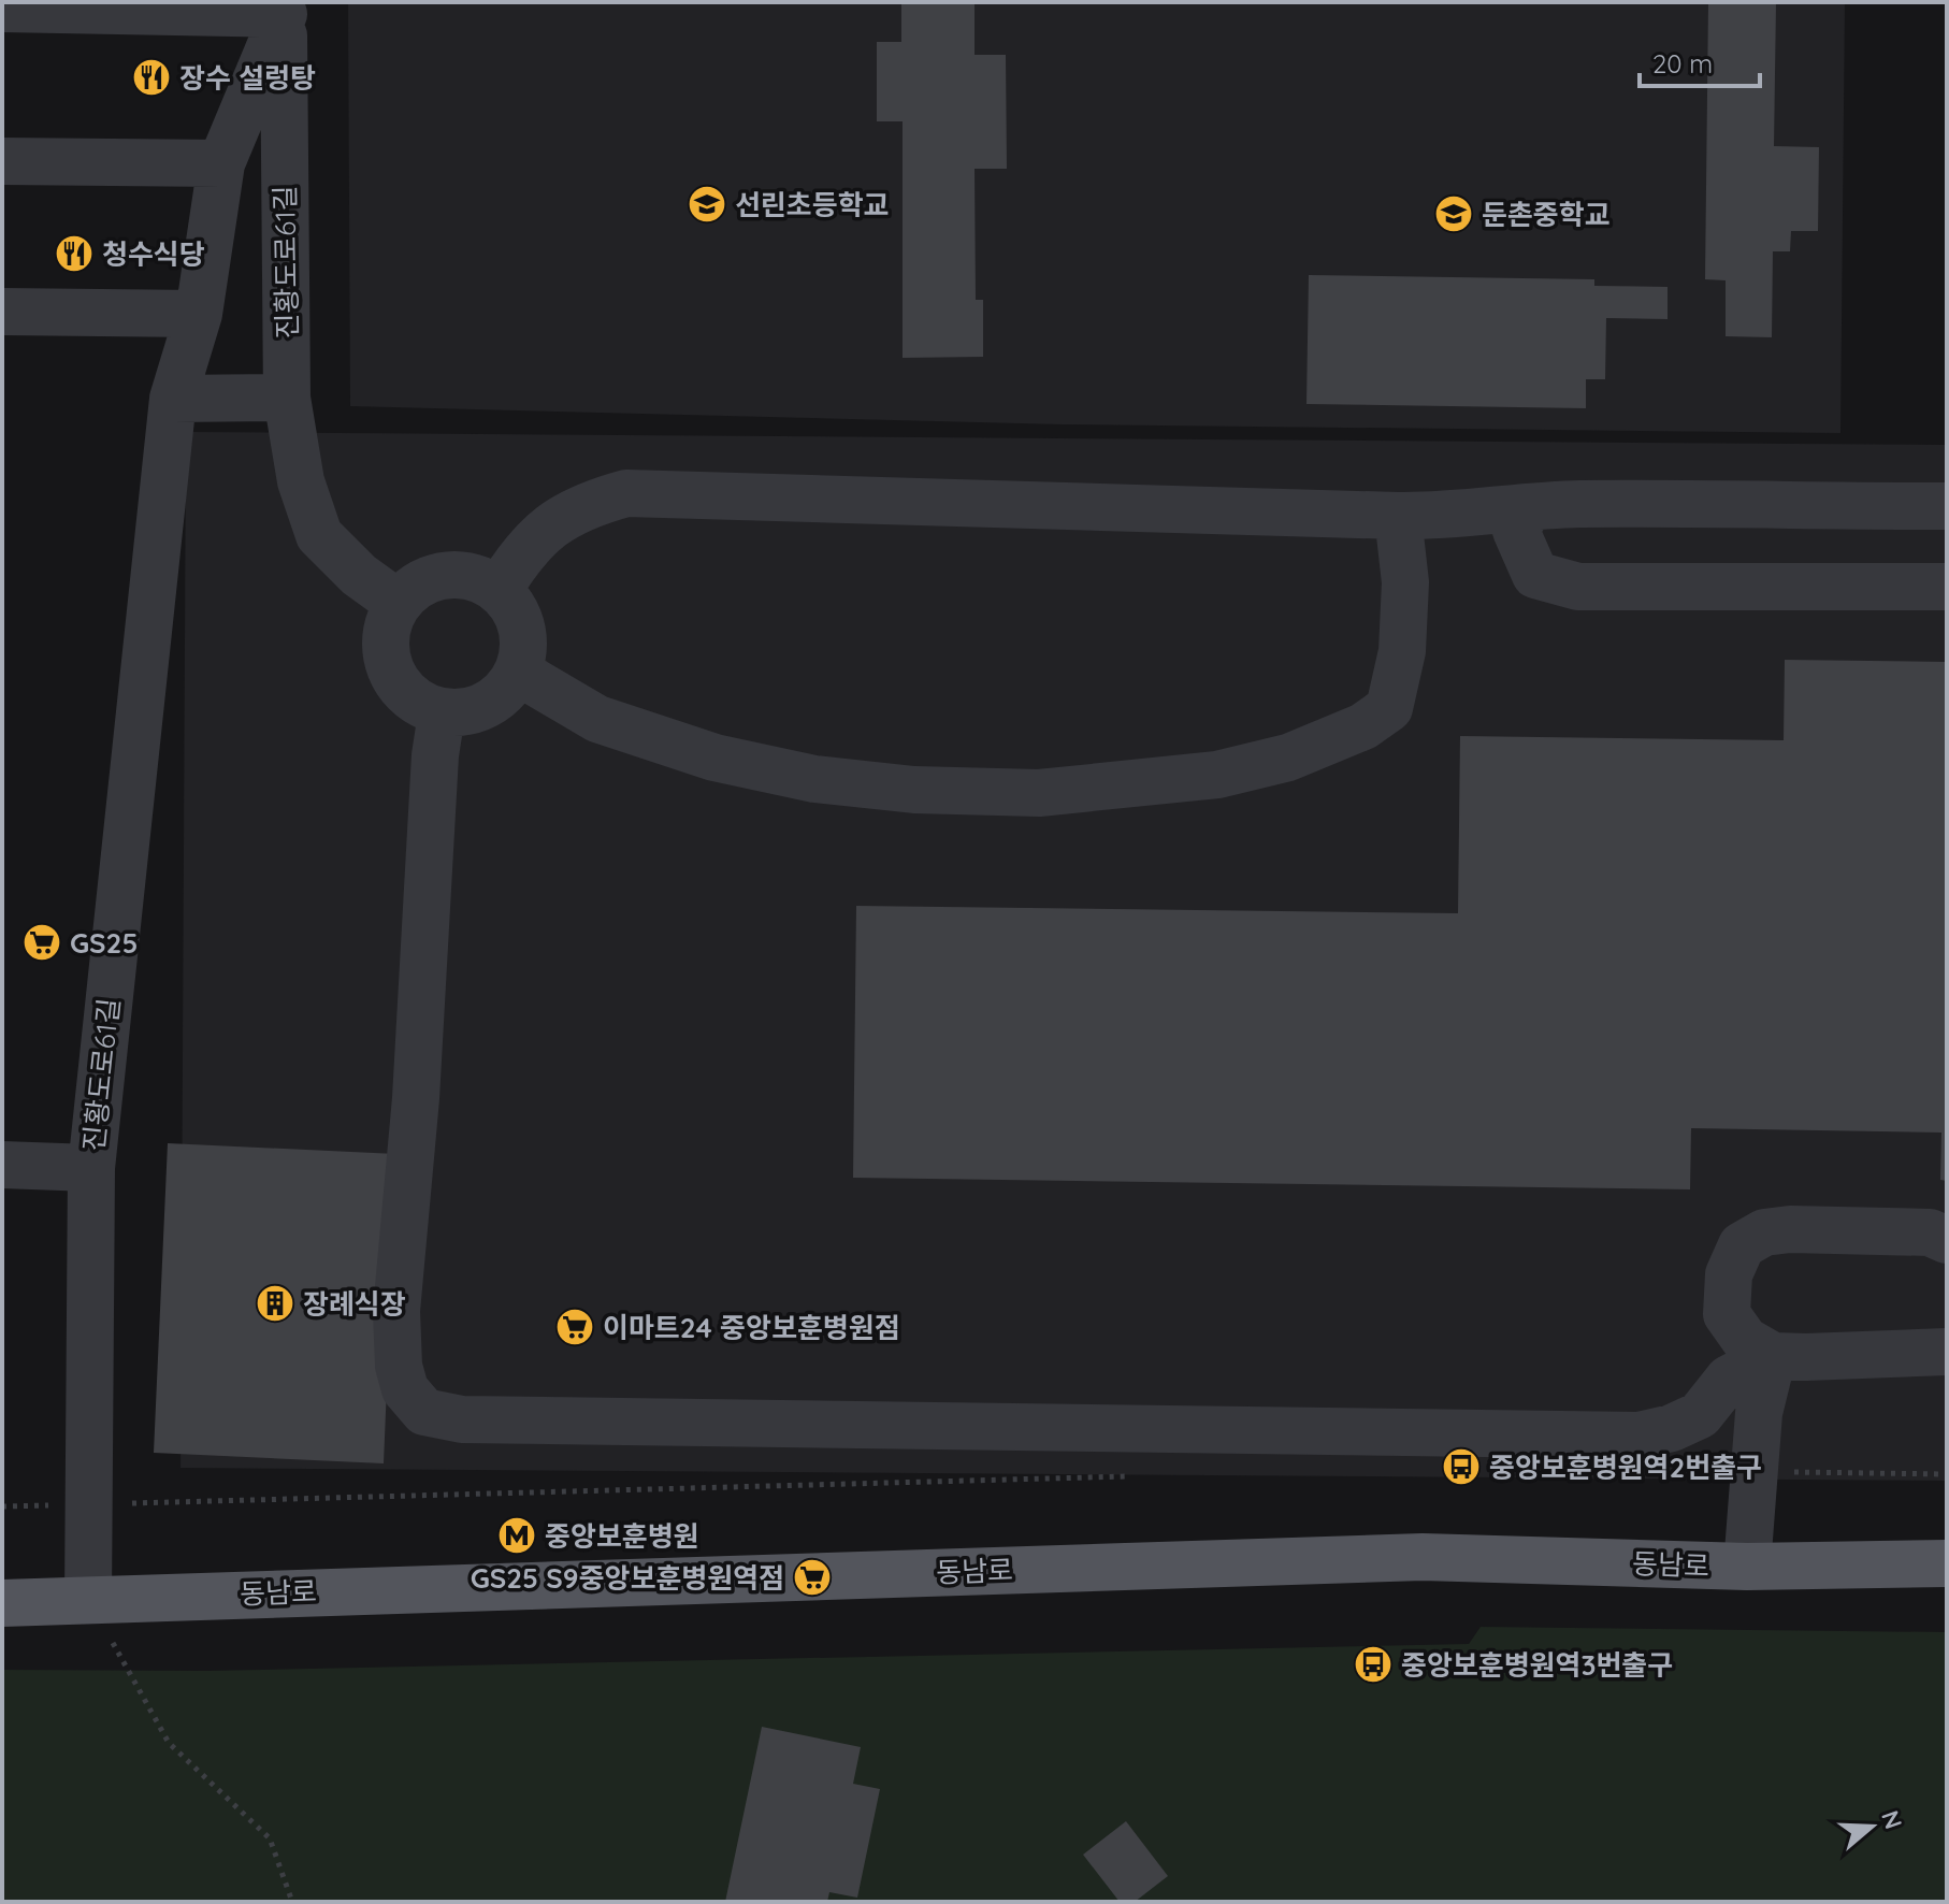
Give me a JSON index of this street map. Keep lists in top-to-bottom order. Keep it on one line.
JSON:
{"streets":{"main road":["동남로"],"street":["진황도로61길"]},"crossings":[["진황도로61길","동남로"]],"places":{"restaurant":["장수 설렁탕","청수식당"],"school or university":["선린초등학교","둔촌중학교"],"supermarket":["GS25","이마트24 중앙보훈병원점","GS25 S9중앙보훈병원역점"],"building":["장례식장"],"bus stop":["중앙보훈병원역2번출구","중앙보훈병원역3번출구"],"metro station":["중앙보훈병원"]},"scale_bar":"20 m","north":"right"}
